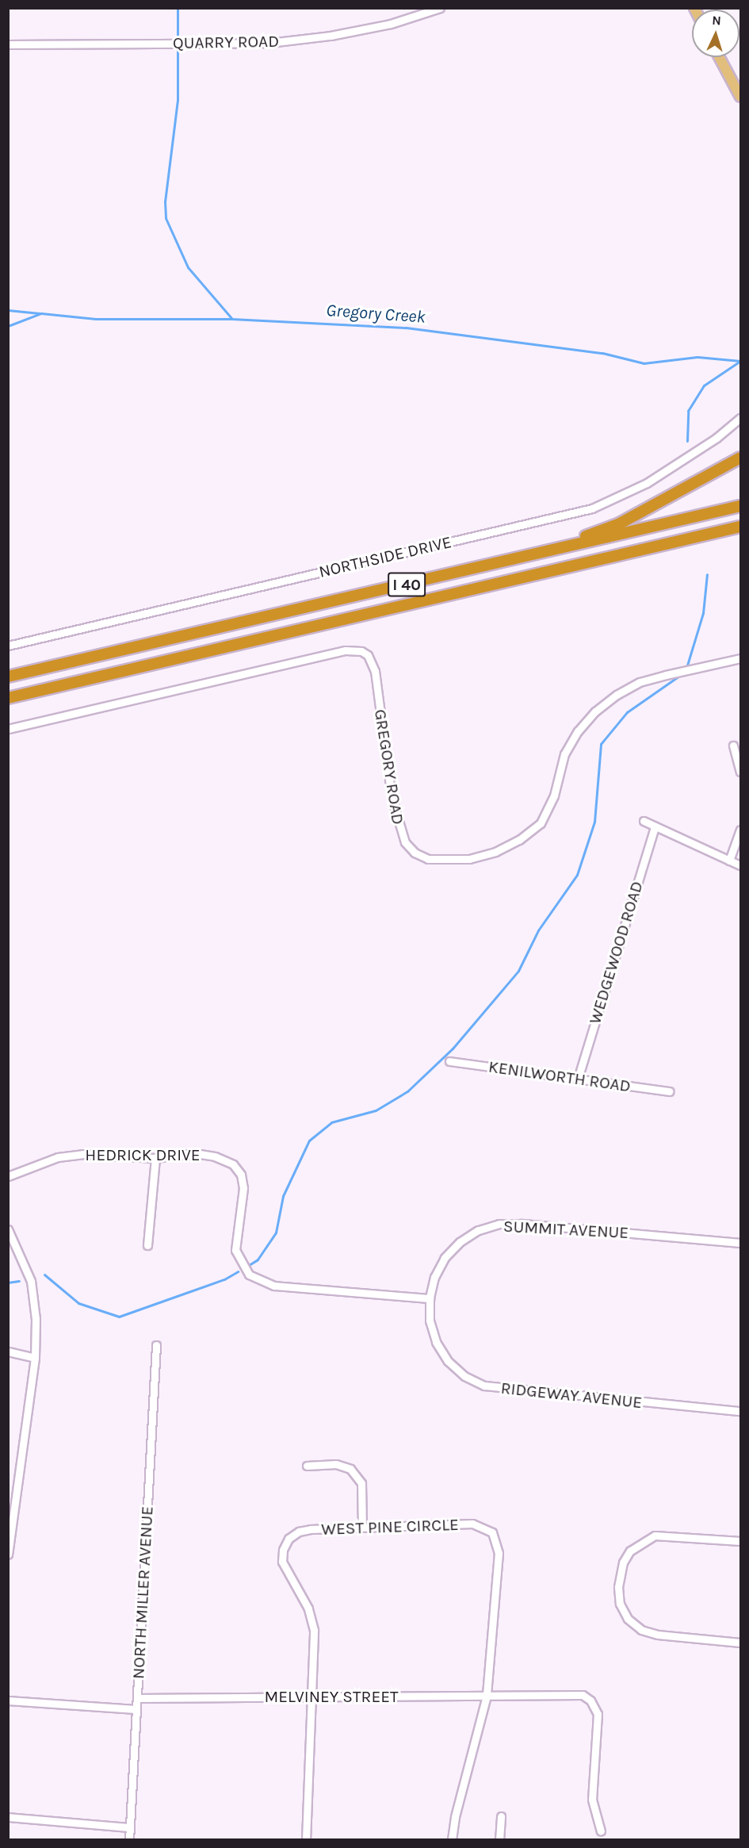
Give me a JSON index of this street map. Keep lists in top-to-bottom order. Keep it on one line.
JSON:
{"streets":{"highway":["I 40"],"street":["QUARRY ROAD","NORTHSIDE DRIVE","GREGORY ROAD","WEDGEWOOD ROAD","KENILWORTH ROAD","HEDRICK DRIVE","SUMMIT AVENUE","RIDGEWAY AVENUE","WEST PINE CIRCLE","NORTH MILLER AVENUE","MELVINEY STREET"]},"crossings":[["WEDGEWOOD ROAD","KENILWORTH ROAD"],["HEDRICK DRIVE","SUMMIT AVENUE"],["HEDRICK DRIVE","RIDGEWAY AVENUE"],["SUMMIT AVENUE","RIDGEWAY AVENUE"],["WEST PINE CIRCLE","MELVINEY STREET"],["NORTH MILLER AVENUE","MELVINEY STREET"]],"water":["Gregory Creek"],"north":"top"}
